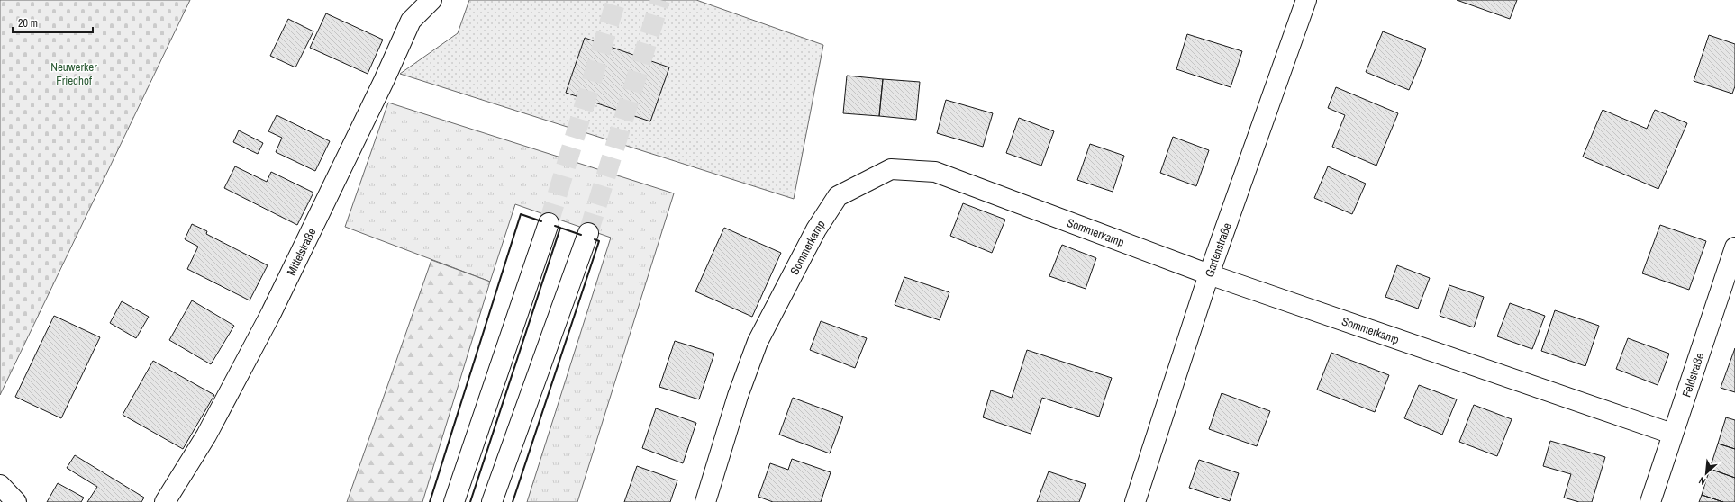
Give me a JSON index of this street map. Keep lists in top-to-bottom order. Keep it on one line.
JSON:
{"streets":{"main road":["Sommerkamp","Gartenstraße","Mittelstraße","Feldstraße"]},"crossings":[["Sommerkamp","Gartenstraße"],["Sommerkamp","Feldstraße"]],"parks":["Neuwerker Friedhof"],"scale_bar":"20 m","north":"bottom left"}
